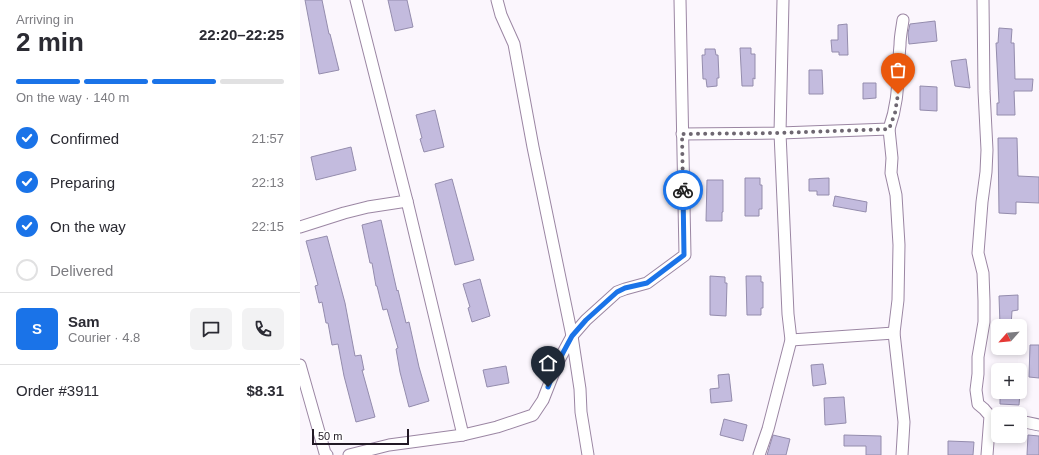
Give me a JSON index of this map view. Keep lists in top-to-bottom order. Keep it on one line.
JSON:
{"scale_bar":"50 m","north":"bottom left","page":{"heading":["2 min","Arriving in","22:20–22:25"],"panel":["Sam","Courier · 4.8","Order #3911","$8.31"],"bar":"On the way · 140 m","list":[["Confirmed","21:57"],["Preparing","22:13"],["On the way","22:15"],"Delivered"],"round":"S","map_buttons":["+","−"],"scale":"50 m"}}
